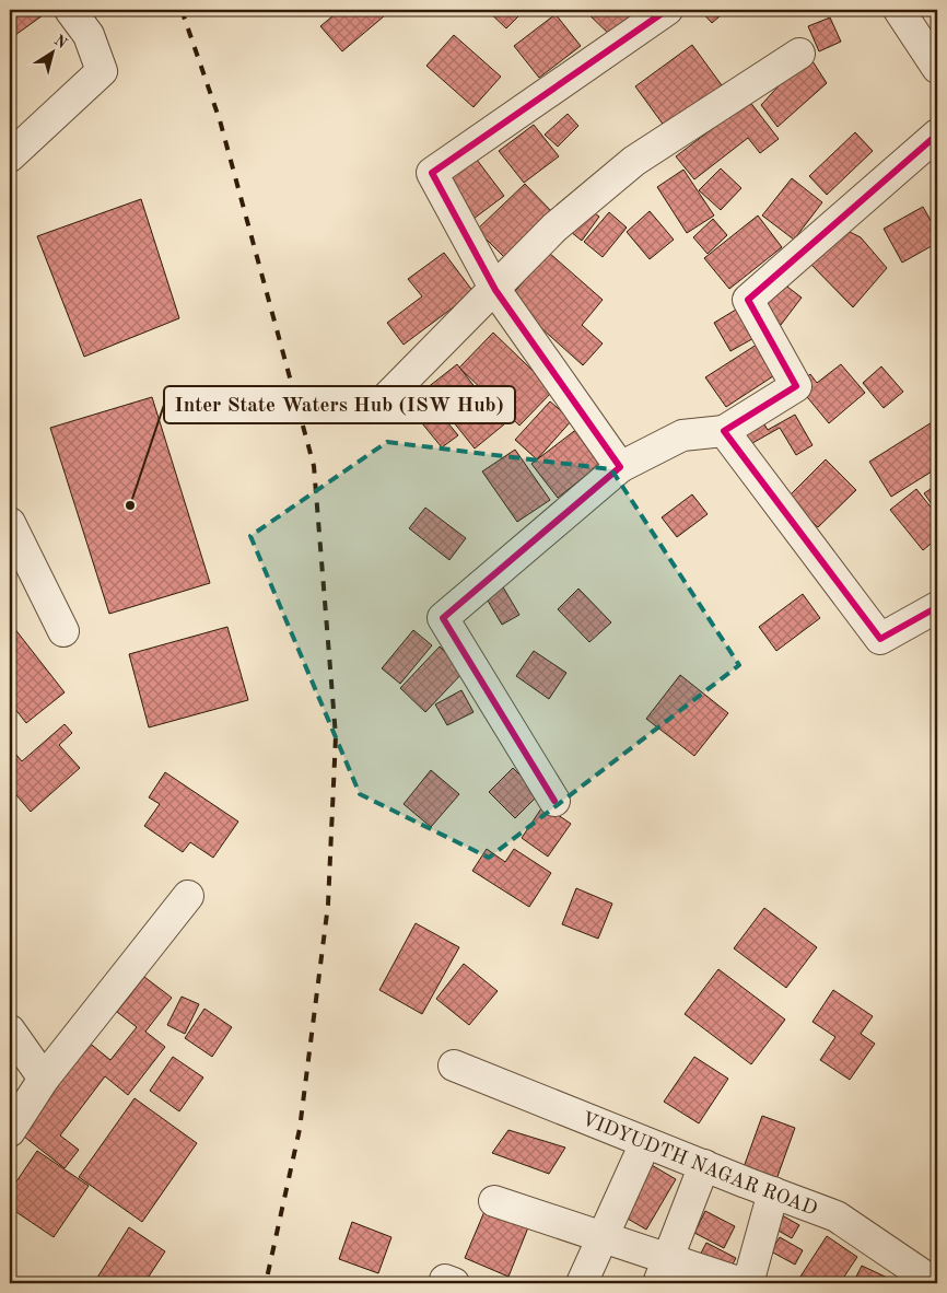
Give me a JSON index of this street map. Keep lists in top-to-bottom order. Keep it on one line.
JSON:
{"streets":{"street":["VIDYUDTH NAGAR ROAD"]},"places":["Inter State Waters Hub (ISW Hub)"],"north":"top right"}
